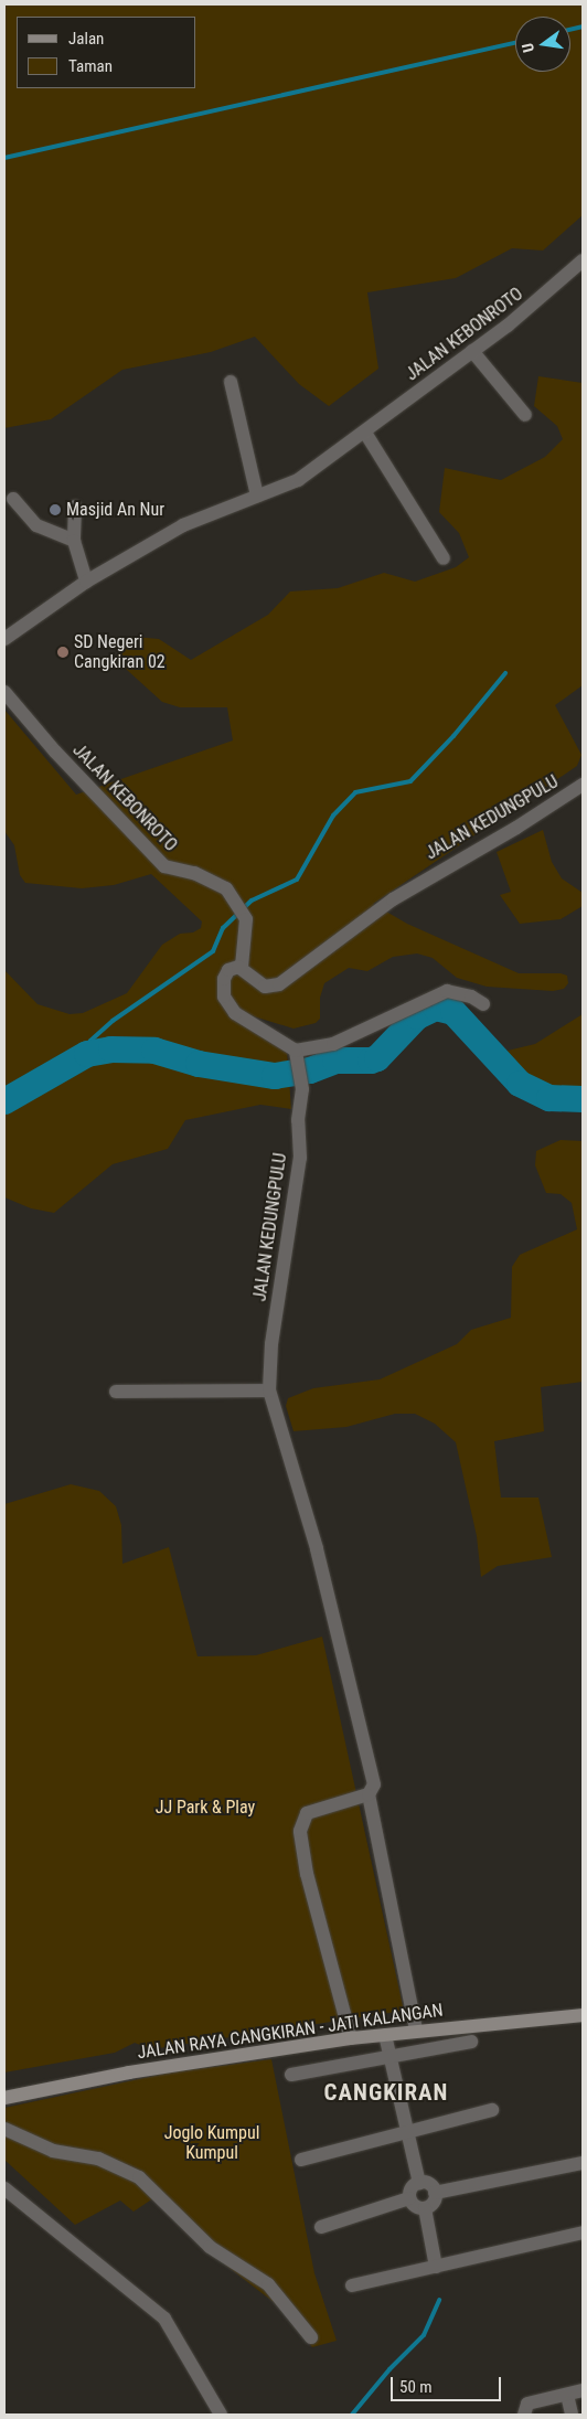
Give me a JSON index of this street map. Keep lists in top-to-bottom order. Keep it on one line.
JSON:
{"streets":{"street":["JALAN KEBONROTO","JALAN KEDUNGPULU","JALAN RAYA CANGKIRAN - JATI KALANGAN"]},"crossings":[["JALAN KEBONROTO","JALAN KEDUNGPULU"],["JALAN KEDUNGPULU","JALAN RAYA CANGKIRAN - JATI KALANGAN"]],"districts":["CANGKIRAN"],"parks":["JJ Park & Play","Joglo Kumpul Kumpul"],"places":["Masjid An Nur","SD Negeri Cangkiran 02"],"legend":["Jalan","Taman"],"scale_bar":"50 m","north":"left"}
